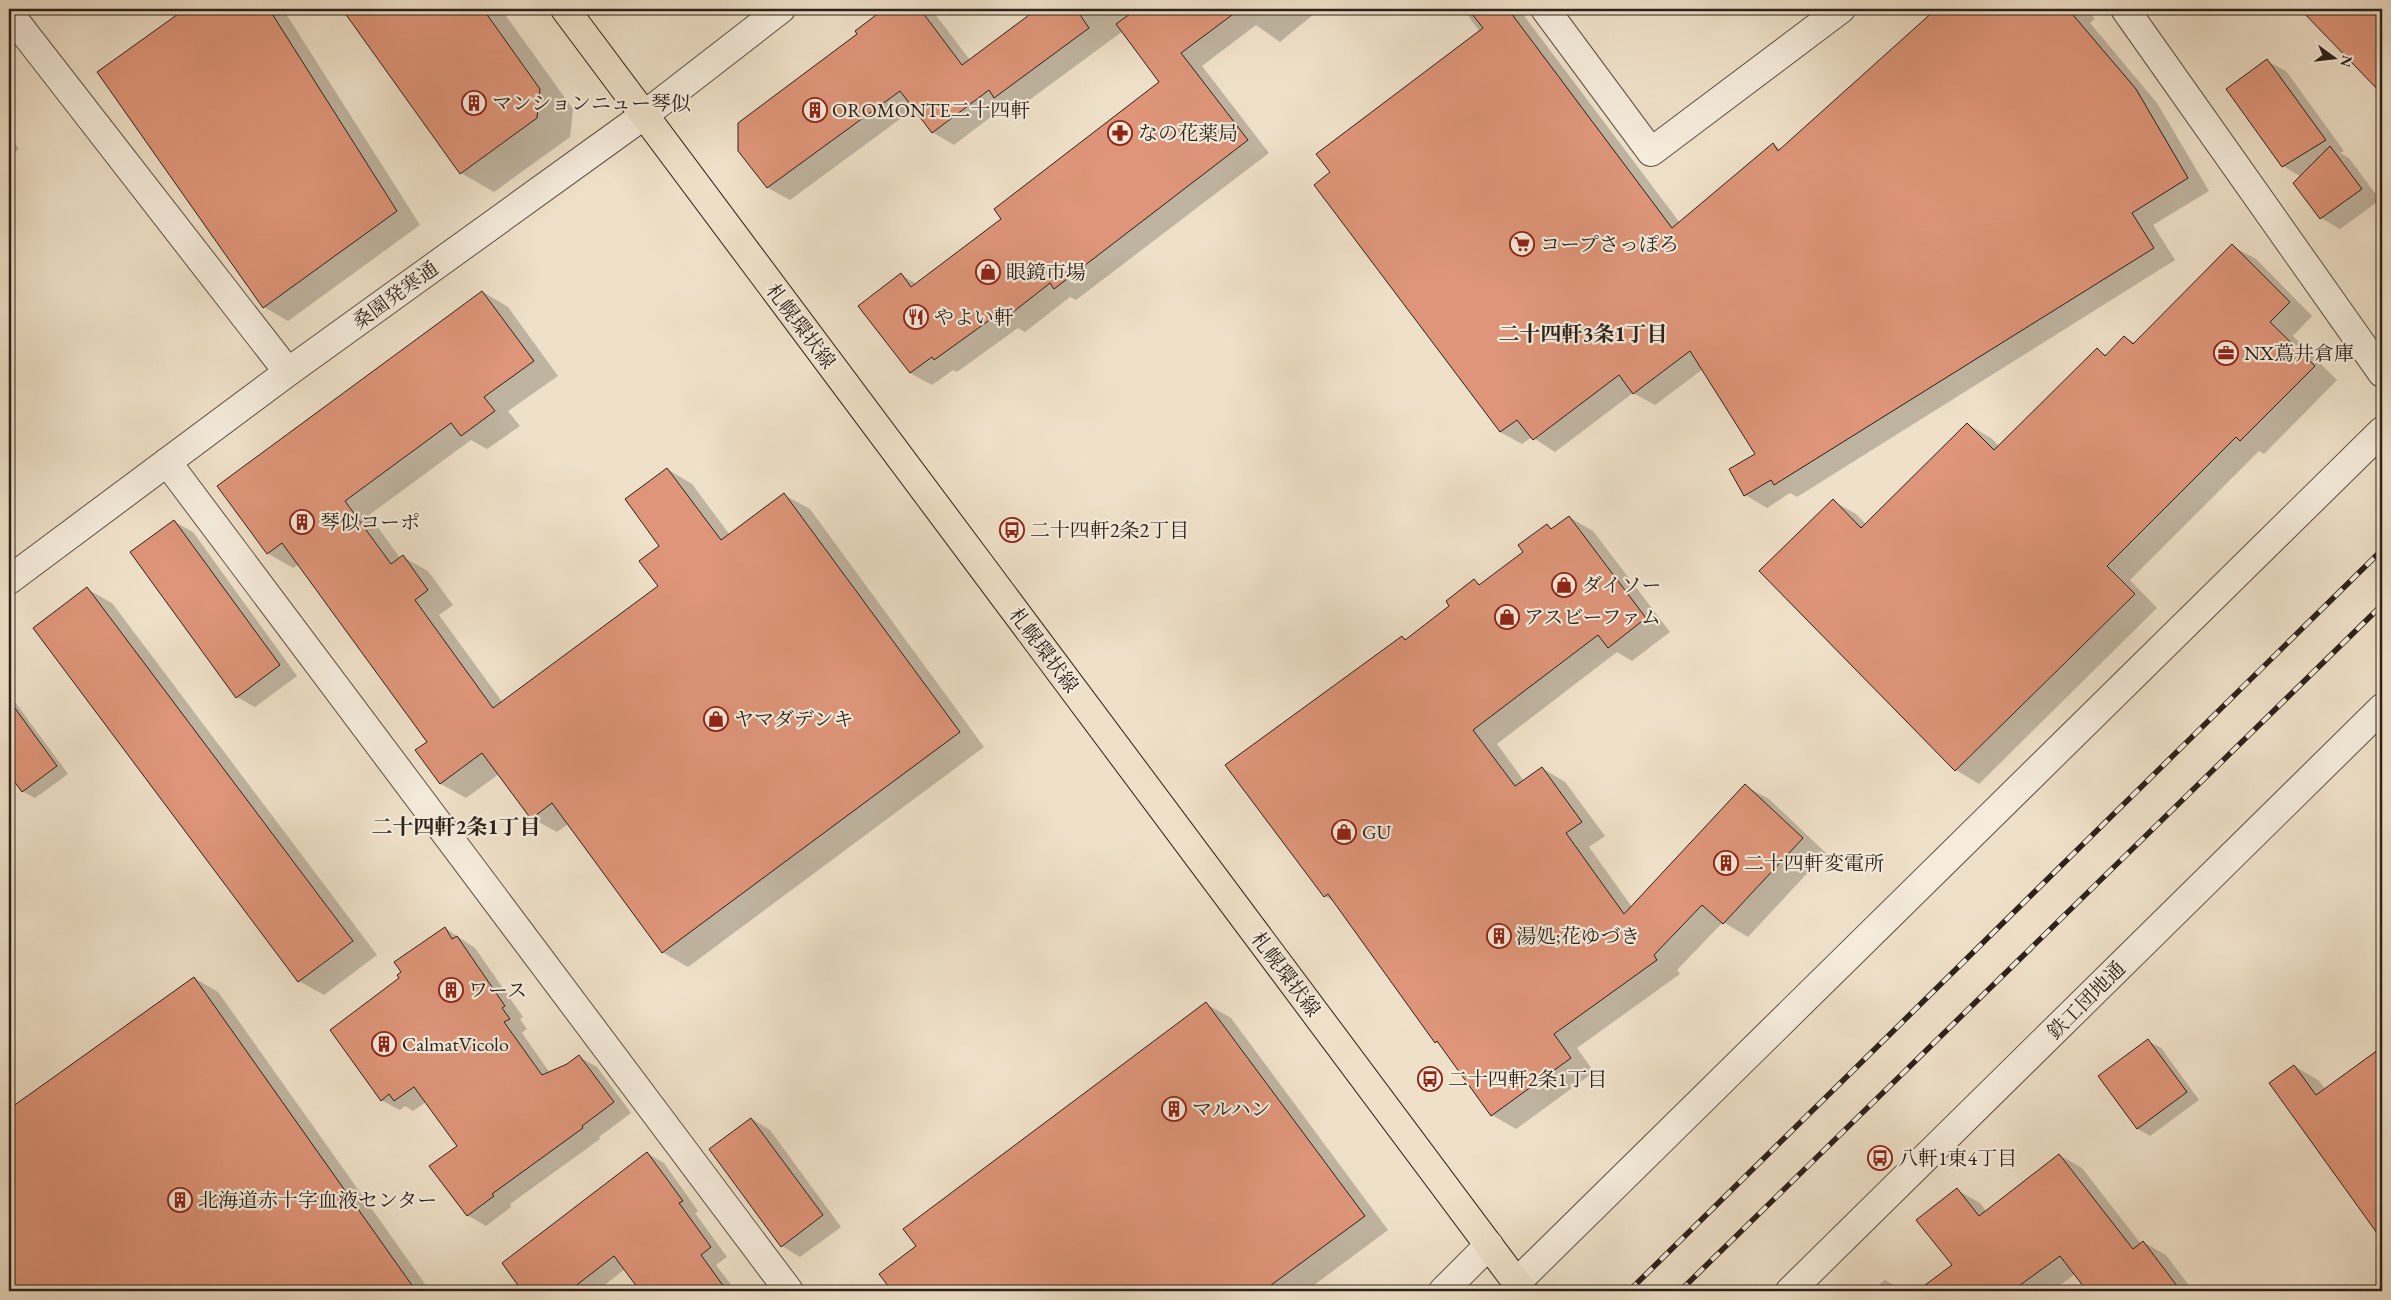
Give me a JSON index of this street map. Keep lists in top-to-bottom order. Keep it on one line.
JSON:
{"streets":{"main road":["札幌環状線"],"street":["桑園発寒通","鉄工団地通"]},"crossings":[["桑園発寒通","札幌環状線"]],"districts":["二十四軒3条1丁目","二十四軒2条1丁目"],"places":{"building":["マンションニュー琴似","OROMONTE二十四軒","琴似コーポ","二十四軒変電所","湯処;花ゆづき","ワース","CalmatVicolo","マルハン","北海道赤十字血液センター"],"pharmacy":["なの花薬局"],"supermarket":["コープさっぽろ"],"shop":["眼鏡市場","ダイソー","アスビーファム","ヤマダデンキ","GU"],"restaurant":["やよい軒"],"office":["NX蔦井倉庫"],"bus stop":["二十四軒2条2丁目","二十四軒2条1丁目","八軒1東4丁目"]},"north":"right"}
